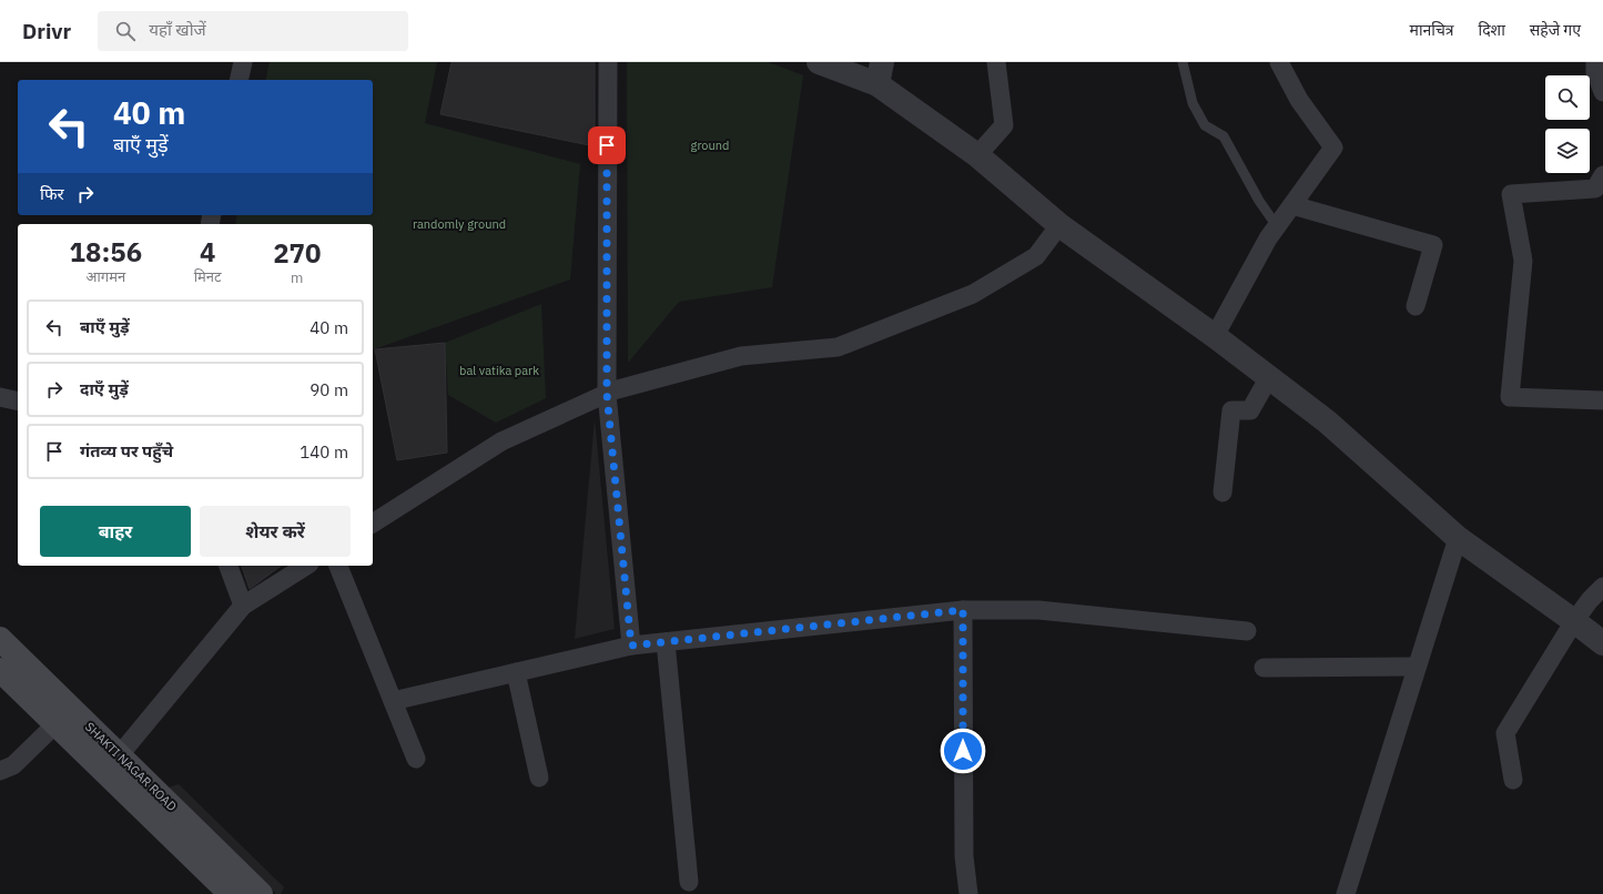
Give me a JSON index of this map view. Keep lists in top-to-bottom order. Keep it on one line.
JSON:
{"streets":{"main road":["SHAKTI NAGAR ROAD"]},"parks":["ground","randomly ground","bal vatika park"],"page":{"header":"Drivr","search":"यहाँ खोजें","nav":["मानचित्र","दिशा","सहेजे गए"],"turn":["40 m","बाएँ मुड़ें"],"then":"फिर","eta":["18:56","आगमन","4","मिनट","270","m"],"list":[{"name":"बाएँ मुड़ें","value":"40 m"},{"name":"दाएँ मुड़ें","value":"90 m"},{"name":"गंतव्य पर पहुँचे","value":"140 m"}],"buttons":["बाहर","शेयर करें"]}}
